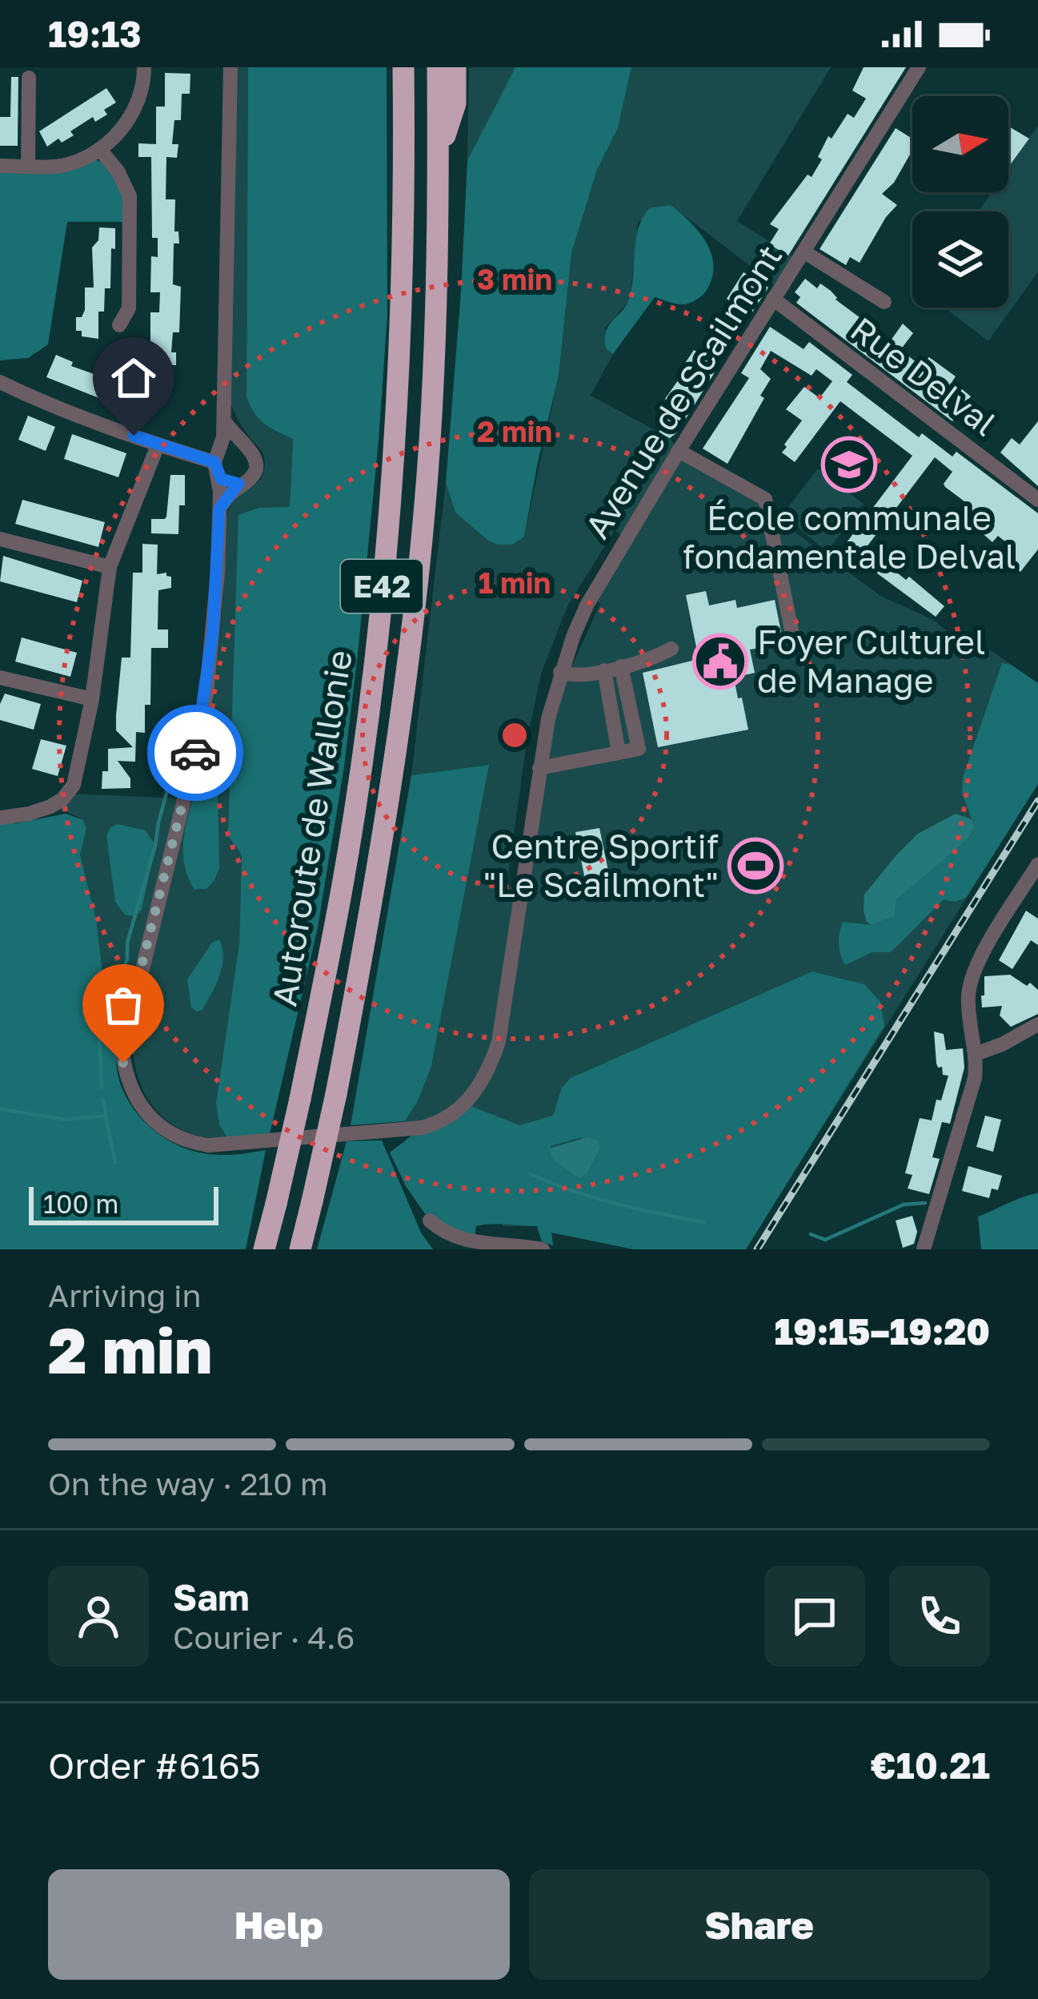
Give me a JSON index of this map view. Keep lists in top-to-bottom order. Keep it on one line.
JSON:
{"streets":{"highway":["E42","Autoroute de Wallonie"],"street":["Rue Delval","Avenue de Scailmont"]},"crossings":[["Rue Delval","Avenue de Scailmont"]],"places":{"school or university":["École communale fondamentale Delval"],"public building":["Foyer Culturel de Manage"],"sports":["Centre Sportif \"Le Scailmont\""]},"scale_bar":"100 m","north":"right","page":{"status":"19:13","scale":"100 m","heading":["2 min","Arriving in","19:15–19:20"],"panel":["Sam","Courier · 4.6","Order #6165","€10.21"],"bar":"On the way · 210 m","buttons":["Help","Share"]},"rings":["3 min","2 min","1 min"]}
